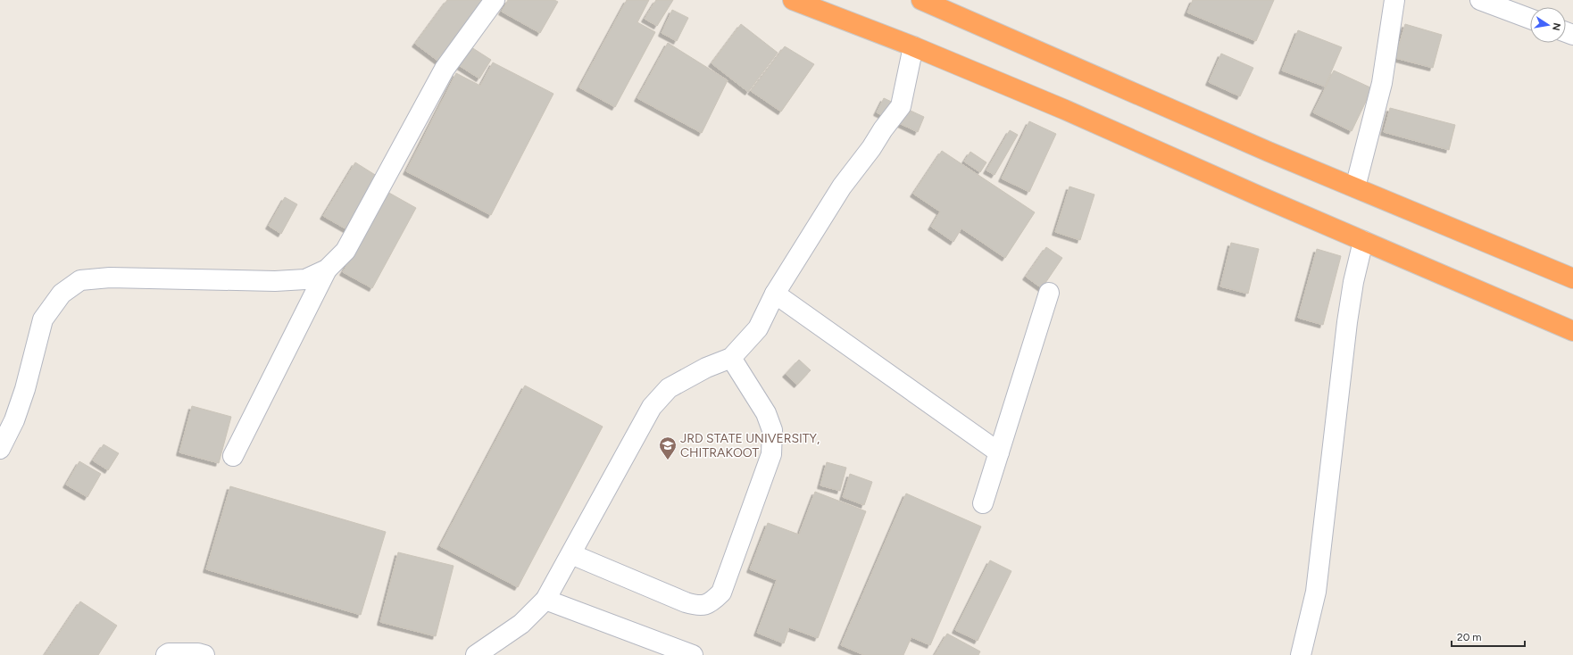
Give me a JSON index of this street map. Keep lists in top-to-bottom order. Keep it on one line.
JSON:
{"places":{"school or university":["JRD STATE UNIVERSITY, CHITRAKOOT"]},"scale_bar":"20 m","north":"right"}
